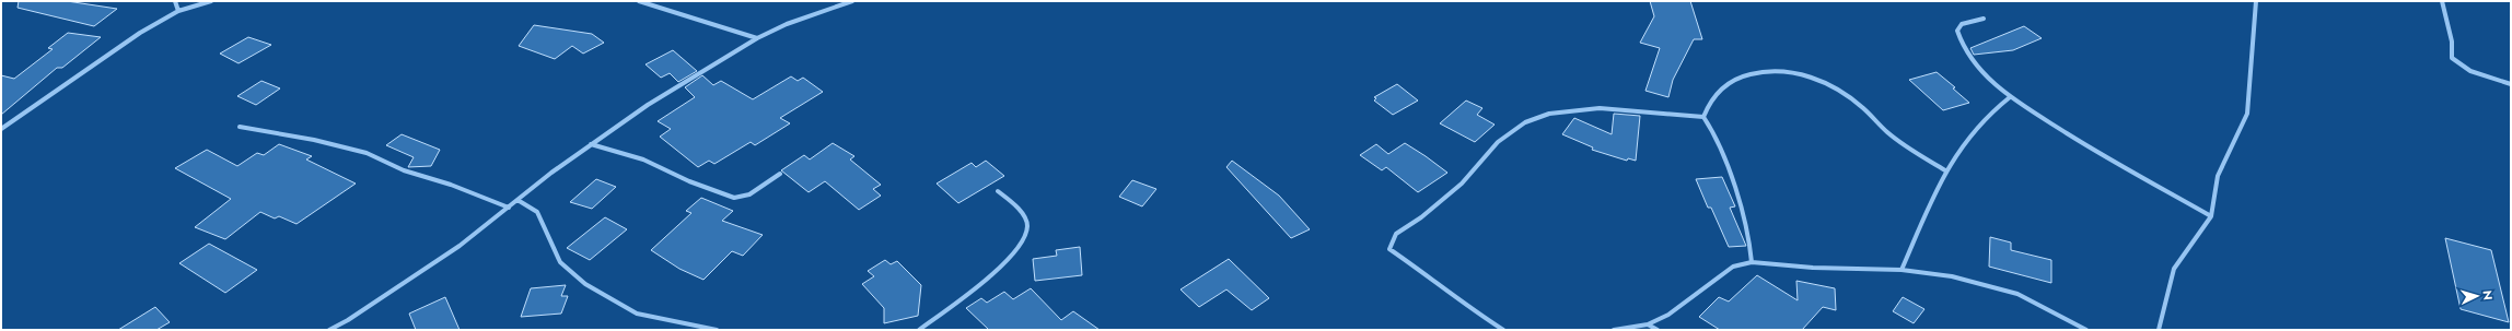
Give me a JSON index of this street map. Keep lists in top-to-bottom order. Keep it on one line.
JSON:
{"north":"right"}
